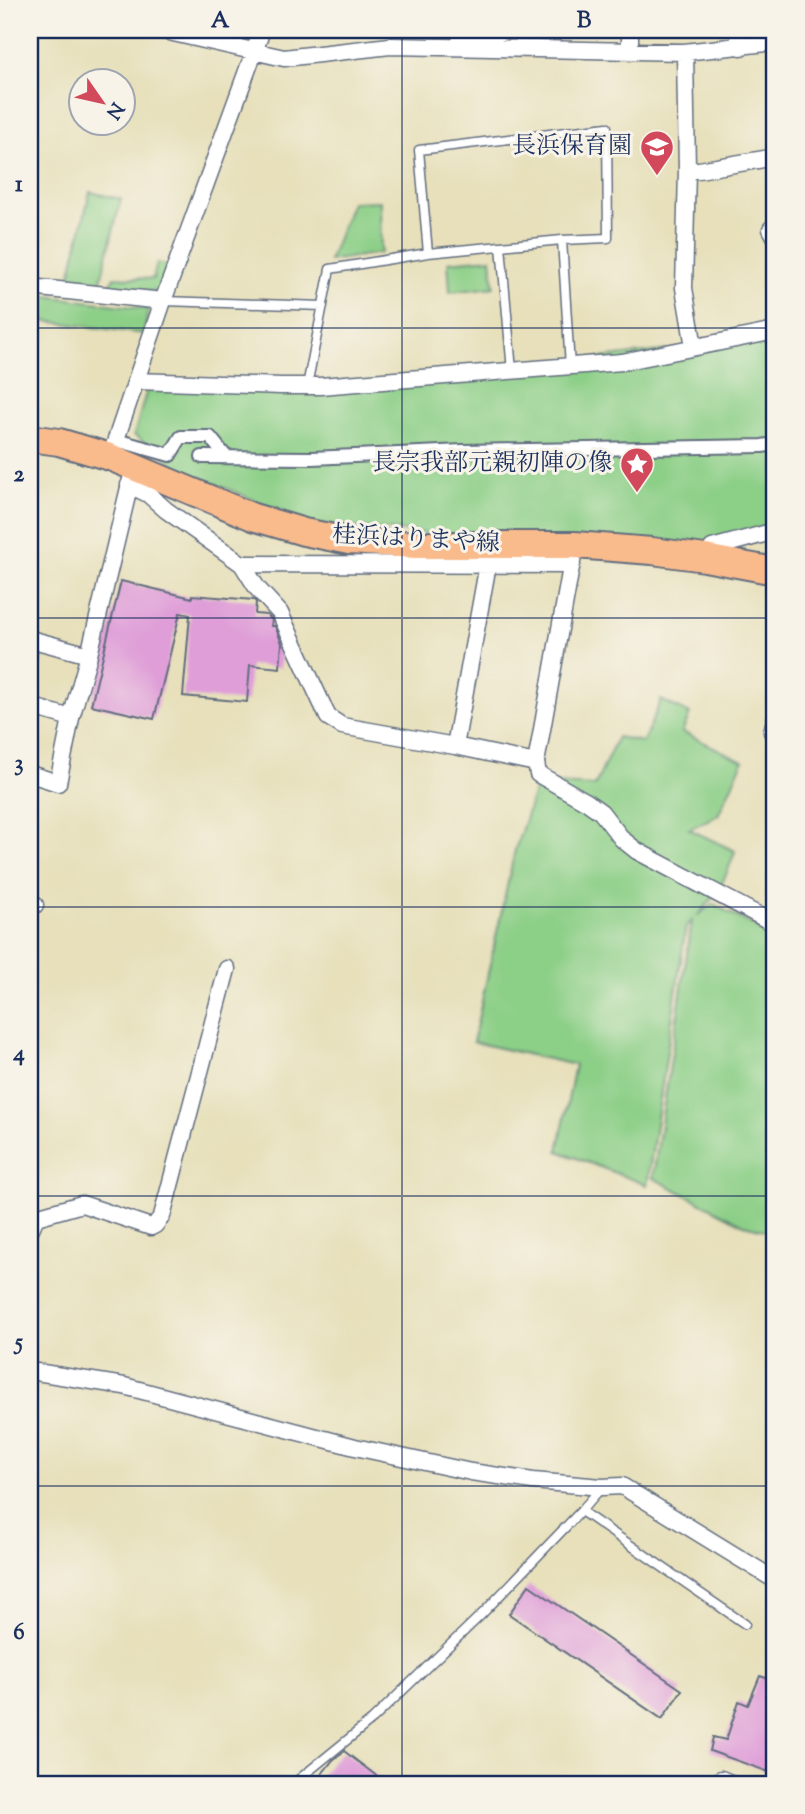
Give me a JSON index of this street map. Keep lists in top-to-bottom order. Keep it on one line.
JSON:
{"streets":{"main road":["桂浜はりまや線"]},"places":{"school or university":["長浜保育園"],"place":["長宗我部元親初陣の像"]},"north":"bottom right","grid":{"columns":["A","B"],"rows":["1","2","3","4","5","6"]}}
